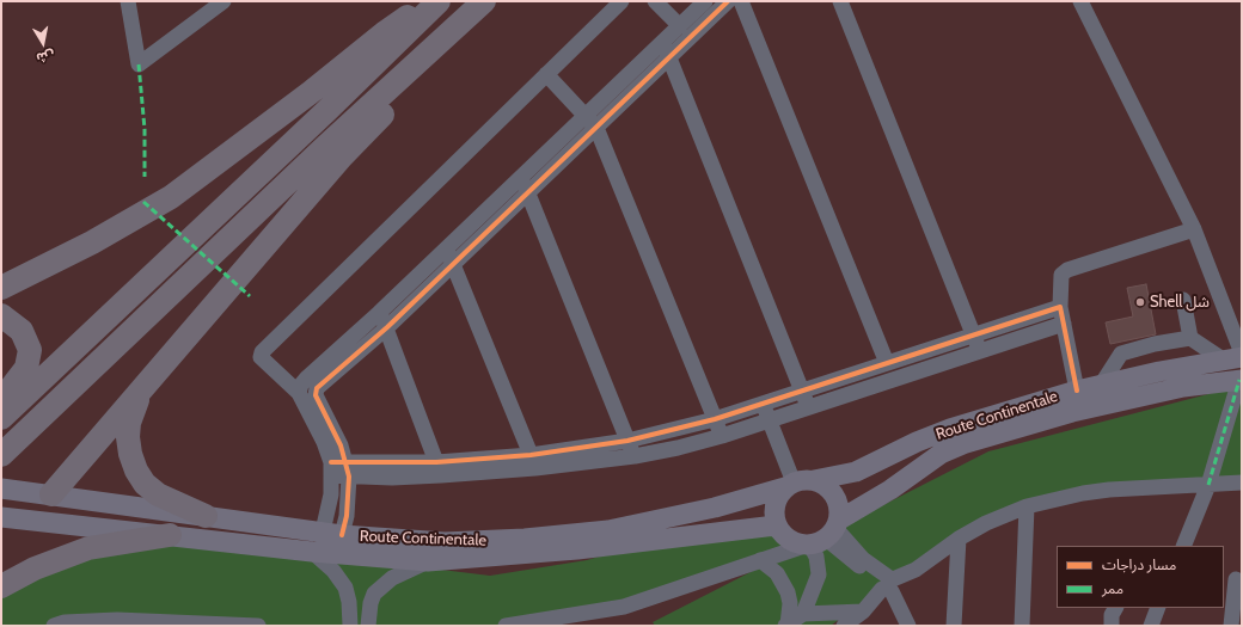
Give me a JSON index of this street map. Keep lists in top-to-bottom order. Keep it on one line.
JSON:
{"streets":{"main road":["Route Continentale"]},"places":["Shell شل"],"legend":["مسار دراجات","ممر"],"north":"bottom"}
